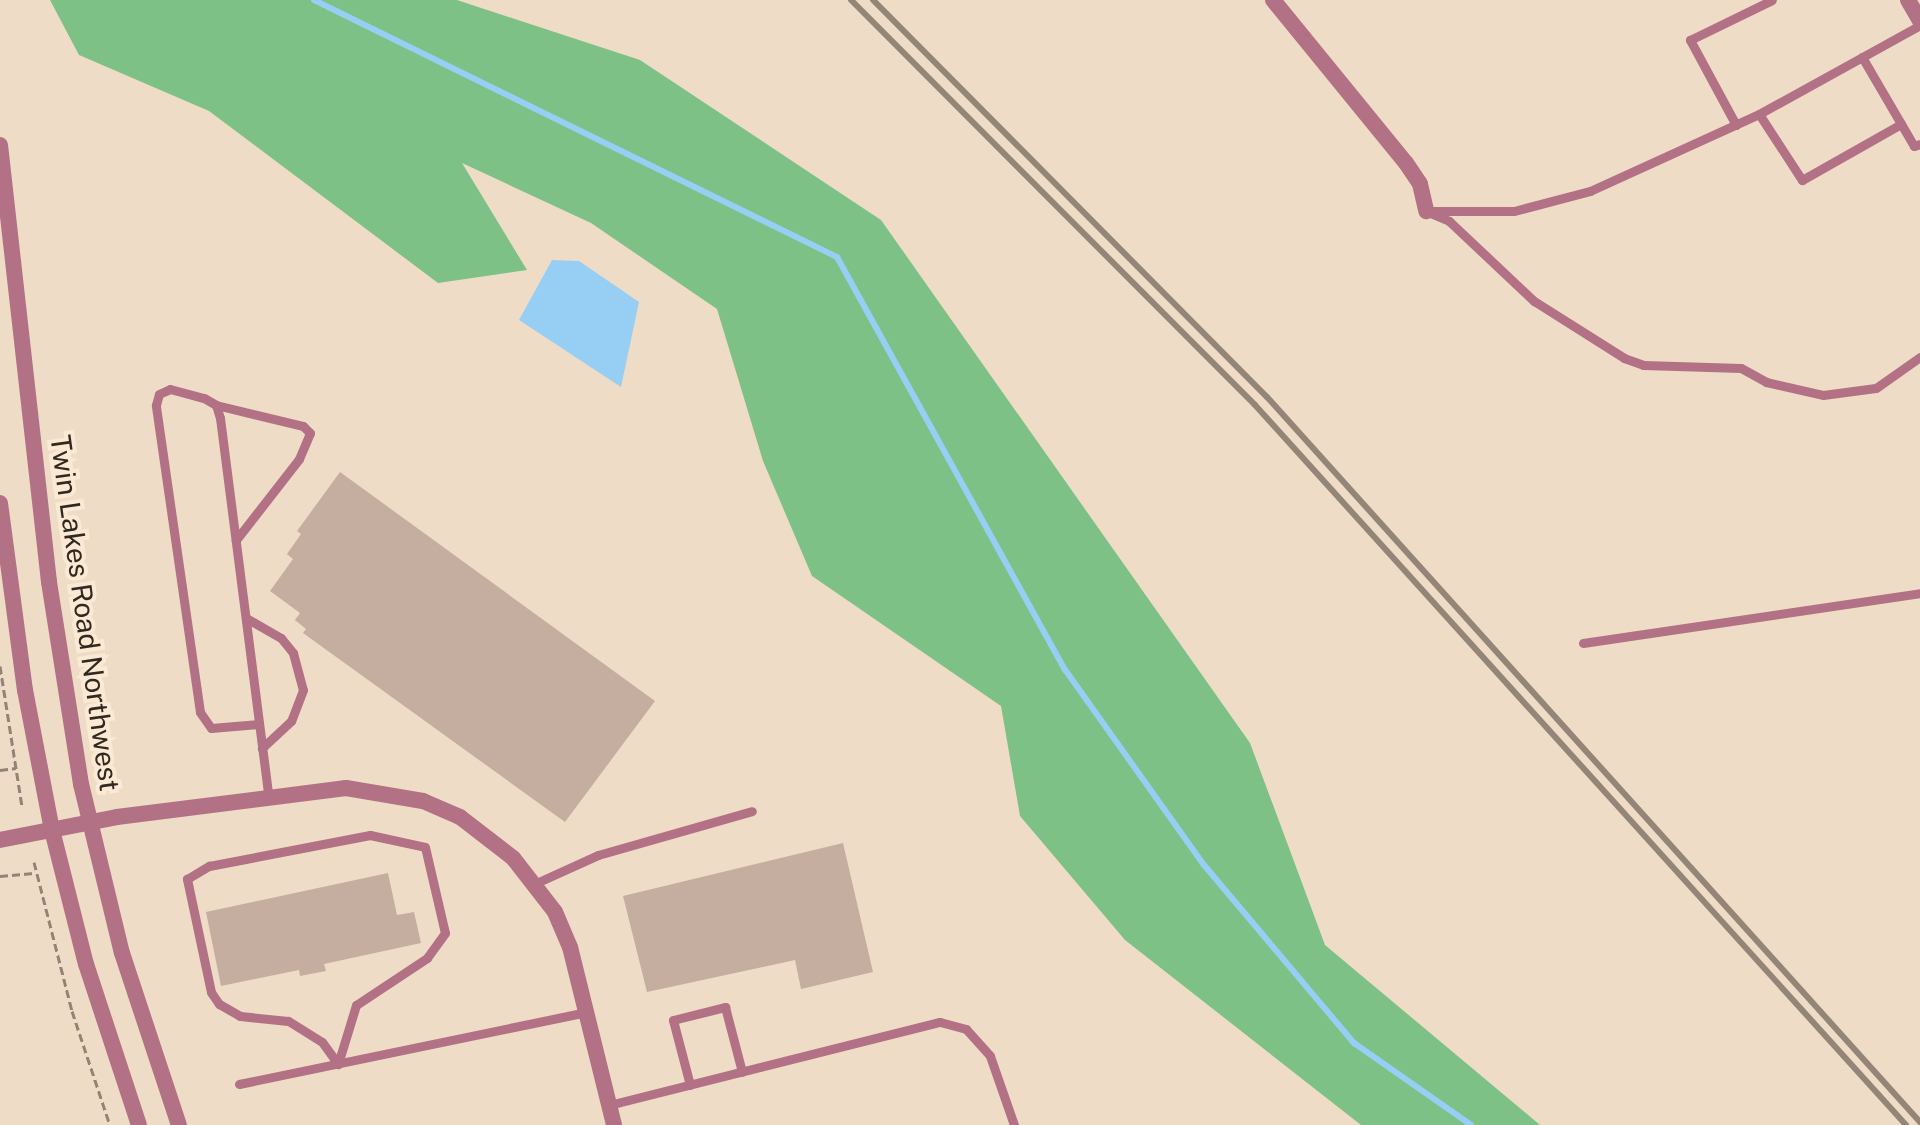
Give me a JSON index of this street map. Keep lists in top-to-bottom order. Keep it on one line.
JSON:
{"streets":{"street":["Twin Lakes Road Northwest"]}}
